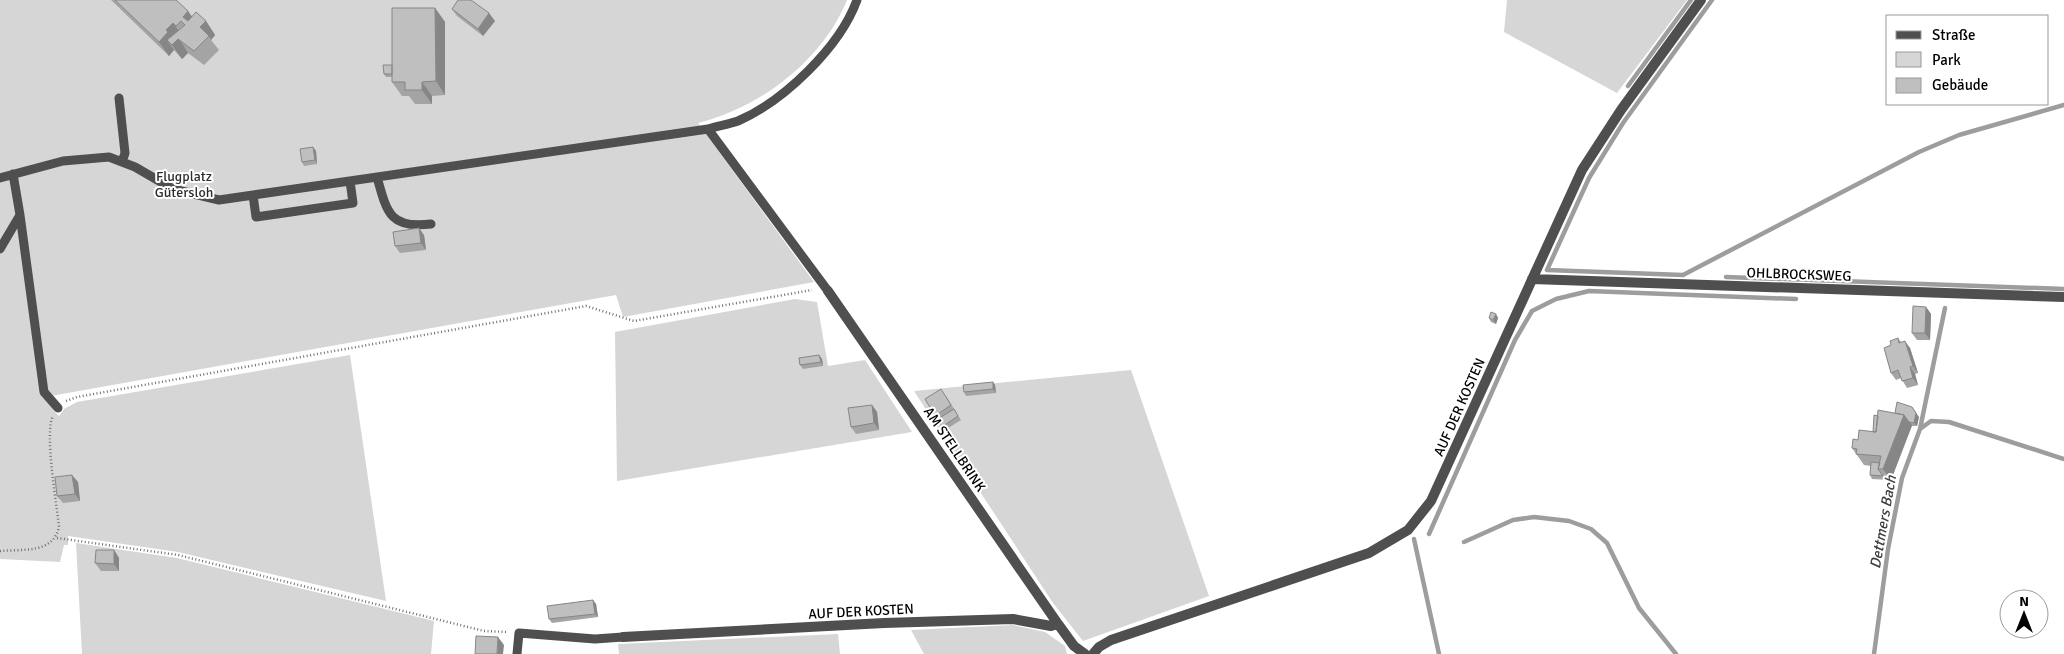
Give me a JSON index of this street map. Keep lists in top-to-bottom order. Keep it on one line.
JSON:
{"streets":{"street":["OHLBROCKSWEG","AUF DER KOSTEN","AM STELLBRINK"]},"crossings":[["OHLBROCKSWEG","AUF DER KOSTEN"],["AUF DER KOSTEN","AM STELLBRINK"]],"water":["Dettmers Bach"],"parks":["Flugplatz Gütersloh"],"legend":["Straße","Park","Gebäude"],"north":"top"}
